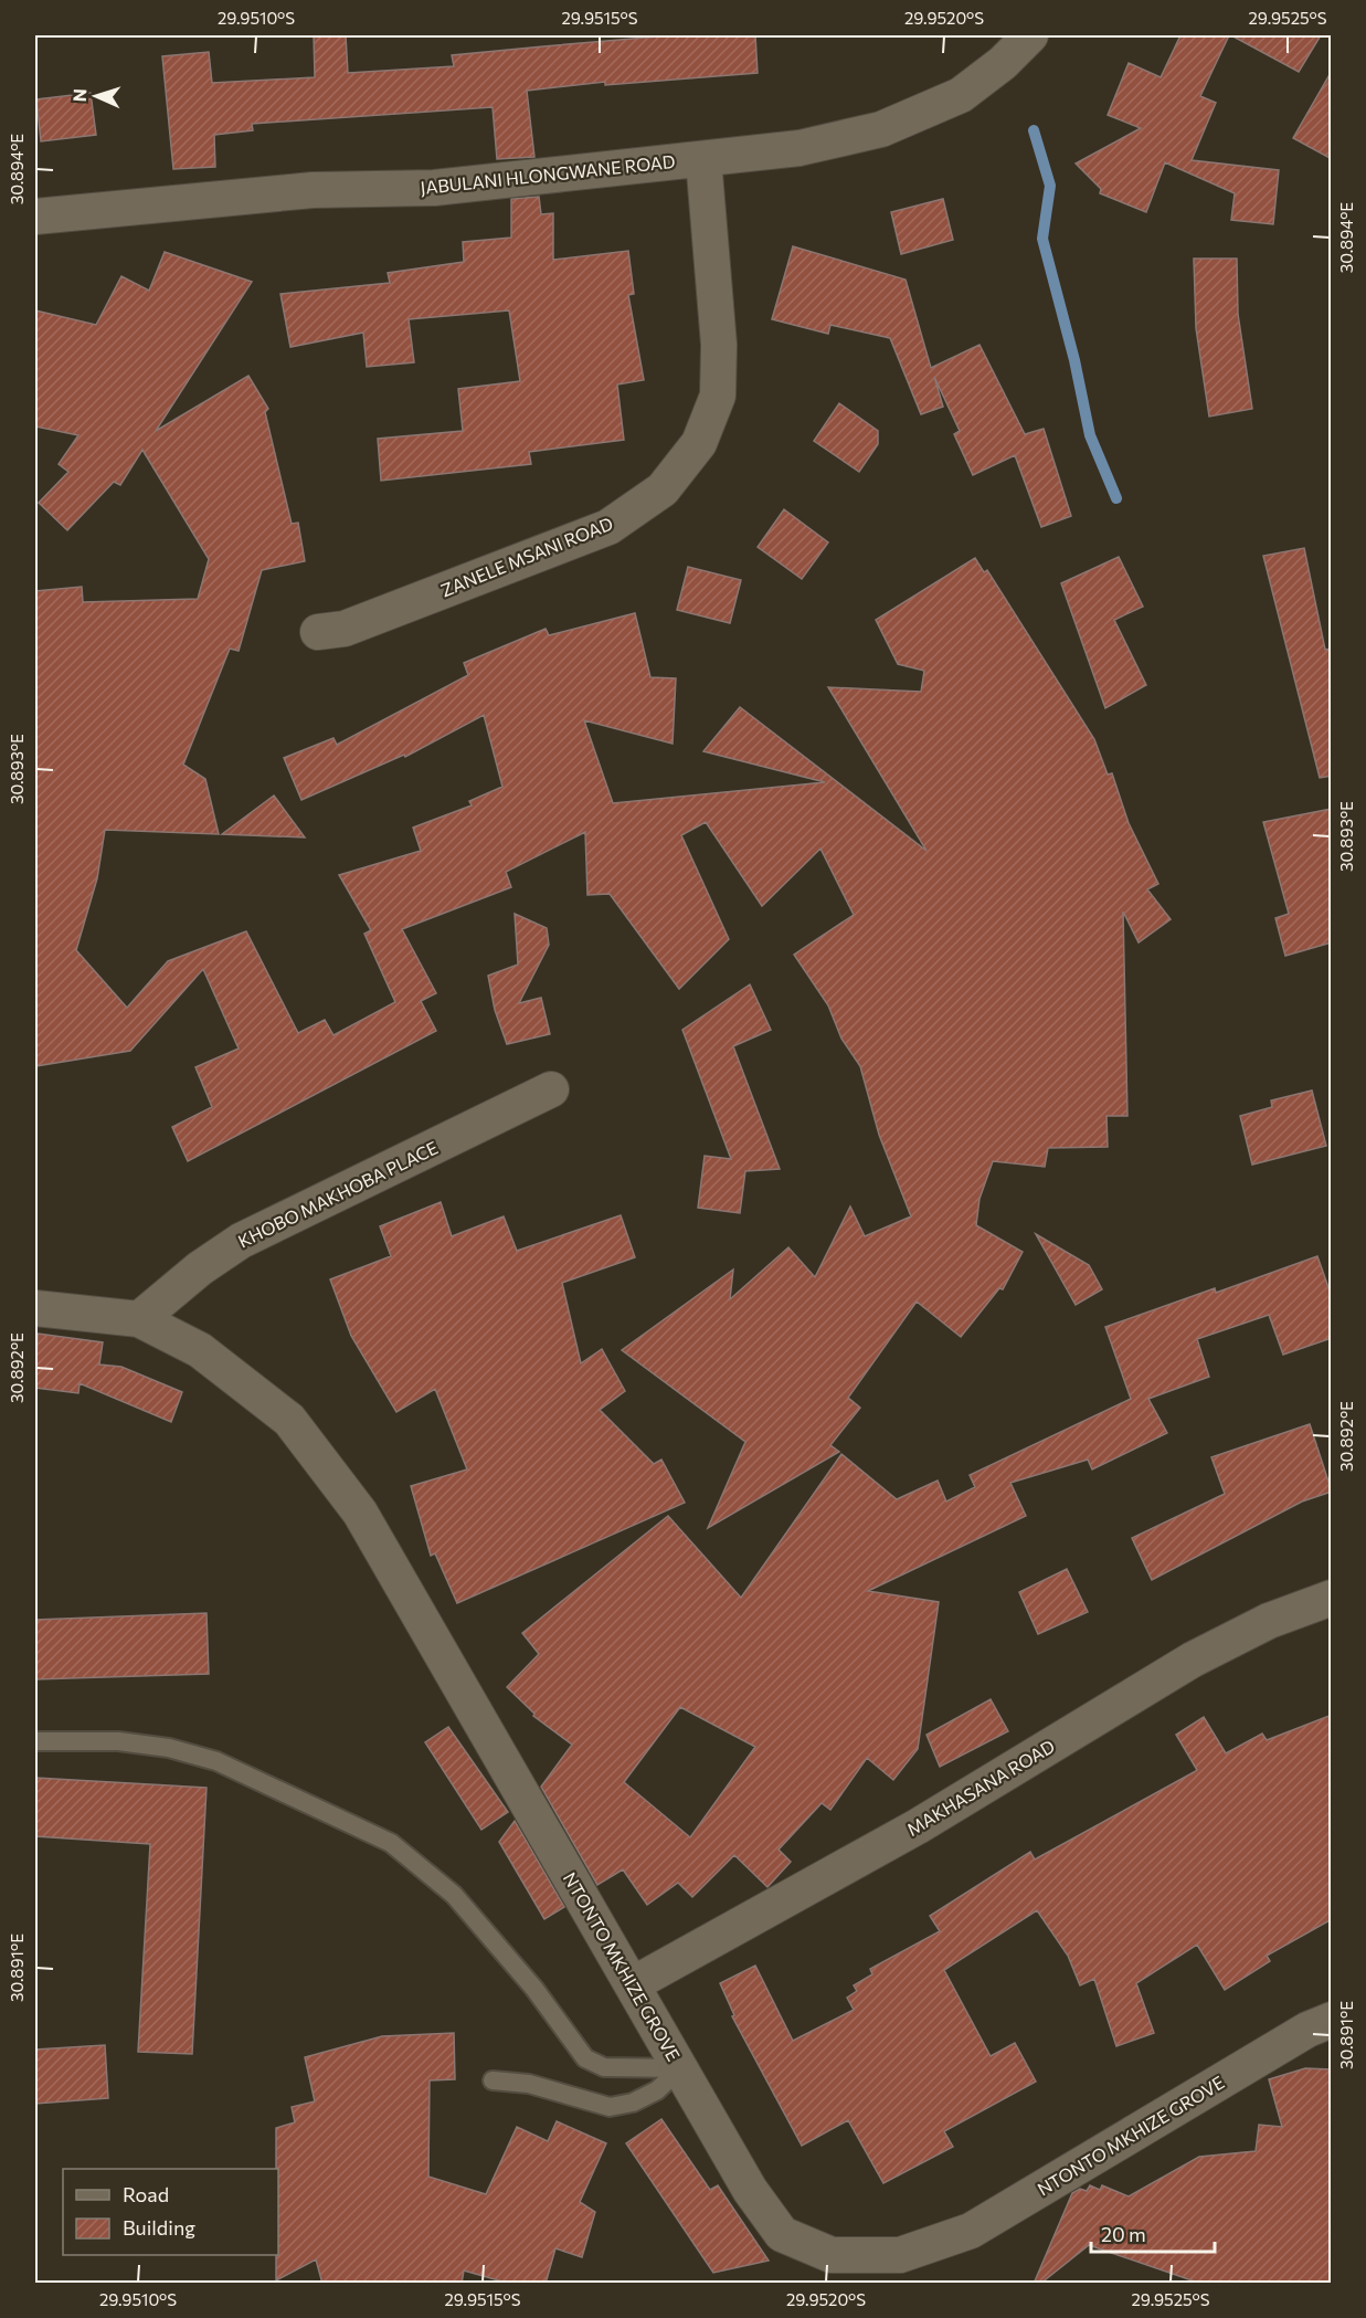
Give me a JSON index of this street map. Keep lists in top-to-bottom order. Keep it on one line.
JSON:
{"streets":{"street":["JABULANI HLONGWANE ROAD","ZANELE MSANI ROAD","KHOBO MAKHOBA PLACE","MAKHASANA ROAD","NTONTO MKHIZE GROVE"]},"crossings":[["JABULANI HLONGWANE ROAD","ZANELE MSANI ROAD"],["KHOBO MAKHOBA PLACE","NTONTO MKHIZE GROVE"],["MAKHASANA ROAD","NTONTO MKHIZE GROVE"]],"legend":["Road","Building"],"scale_bar":"20 m","north":"left","coordinates":["29.9510°S","29.9515°S","29.9520°S","29.9525°S","30.894°E","30.893°E","30.892°E","30.891°E"]}
